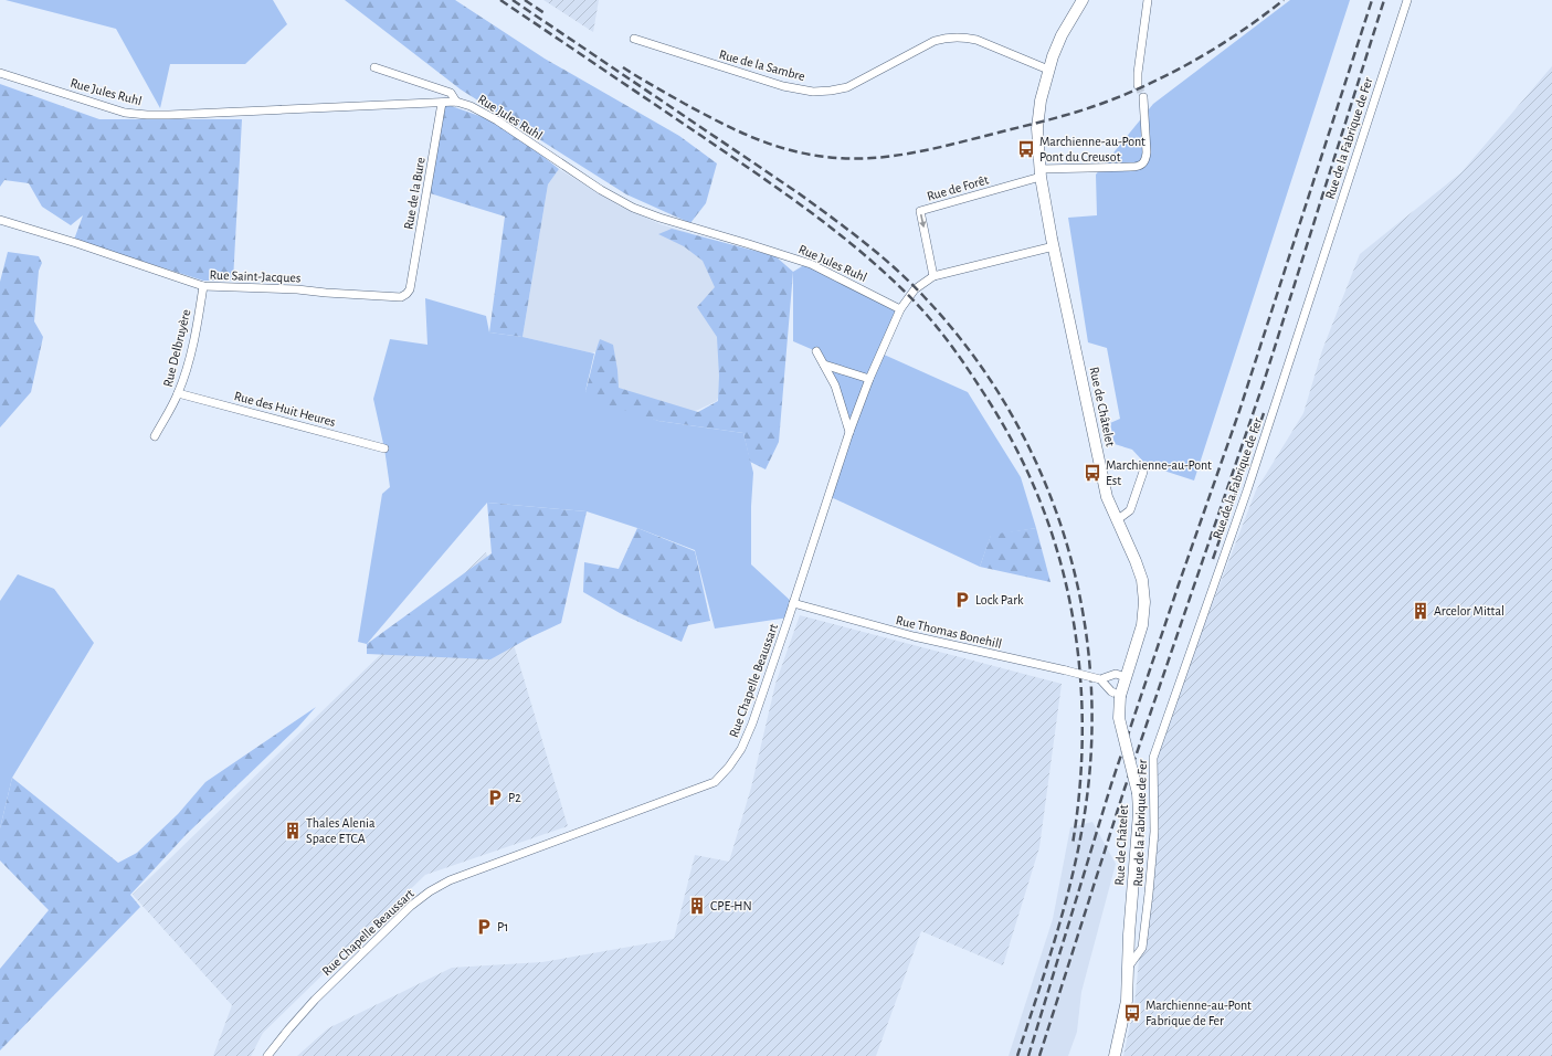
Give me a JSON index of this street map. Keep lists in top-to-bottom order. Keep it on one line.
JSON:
{"streets":{"main road":["Rue de Châtelet"],"street":["Rue de la Sambre","Rue Jules Ruhl","Rue de la Fabrique de Fer","Rue de Forêt","Rue de la Bure","Rue Saint-Jacques","Rue Delbruyère","Rue des Huit Heures","Rue Thomas Bonehill","Rue Chapelle Beaussart"]},"crossings":[["Rue de la Sambre","Rue de Châtelet"],["Rue Jules Ruhl","Rue de la Bure"],["Rue Jules Ruhl","Rue Chapelle Beaussart"],["Rue de la Fabrique de Fer","Rue de Châtelet"],["Rue de Forêt","Rue de Châtelet"],["Rue de Forêt","Rue Chapelle Beaussart"],["Rue de la Bure","Rue Saint-Jacques"],["Rue Saint-Jacques","Rue Delbruyère"],["Rue Delbruyère","Rue des Huit Heures"],["Rue de Châtelet","Rue Thomas Bonehill"],["Rue de Châtelet","Rue Chapelle Beaussart"],["Rue Thomas Bonehill","Rue Chapelle Beaussart"]],"places":{"bus stop":["Marchienne-au-Pont Pont du Creusot","Marchienne-au-Pont Est","Marchienne-au-Pont Fabrique de Fer"],"parking":["Lock Park","P2","P1"],"building":["Arcelor Mittal","Thales Alenia Space ETCA","CPE-HN"]}}
